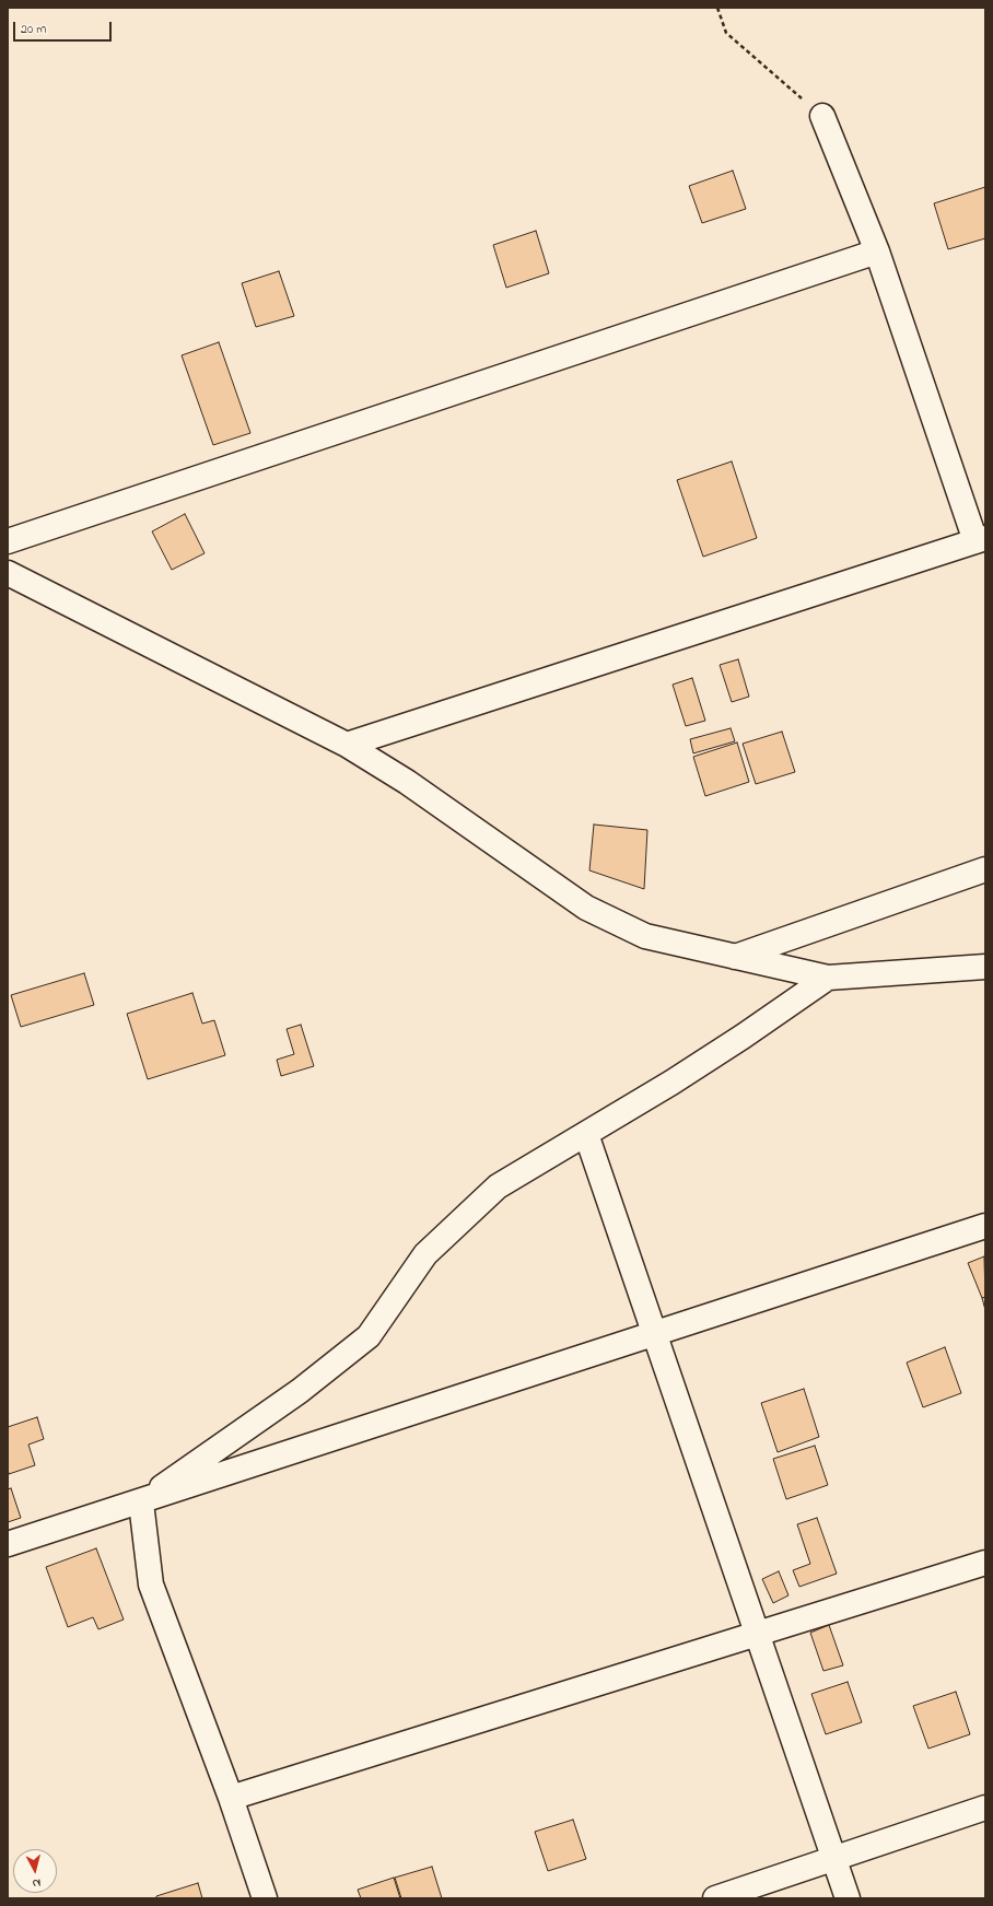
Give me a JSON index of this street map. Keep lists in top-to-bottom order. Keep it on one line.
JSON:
{"scale_bar":"20 m","north":"bottom"}
